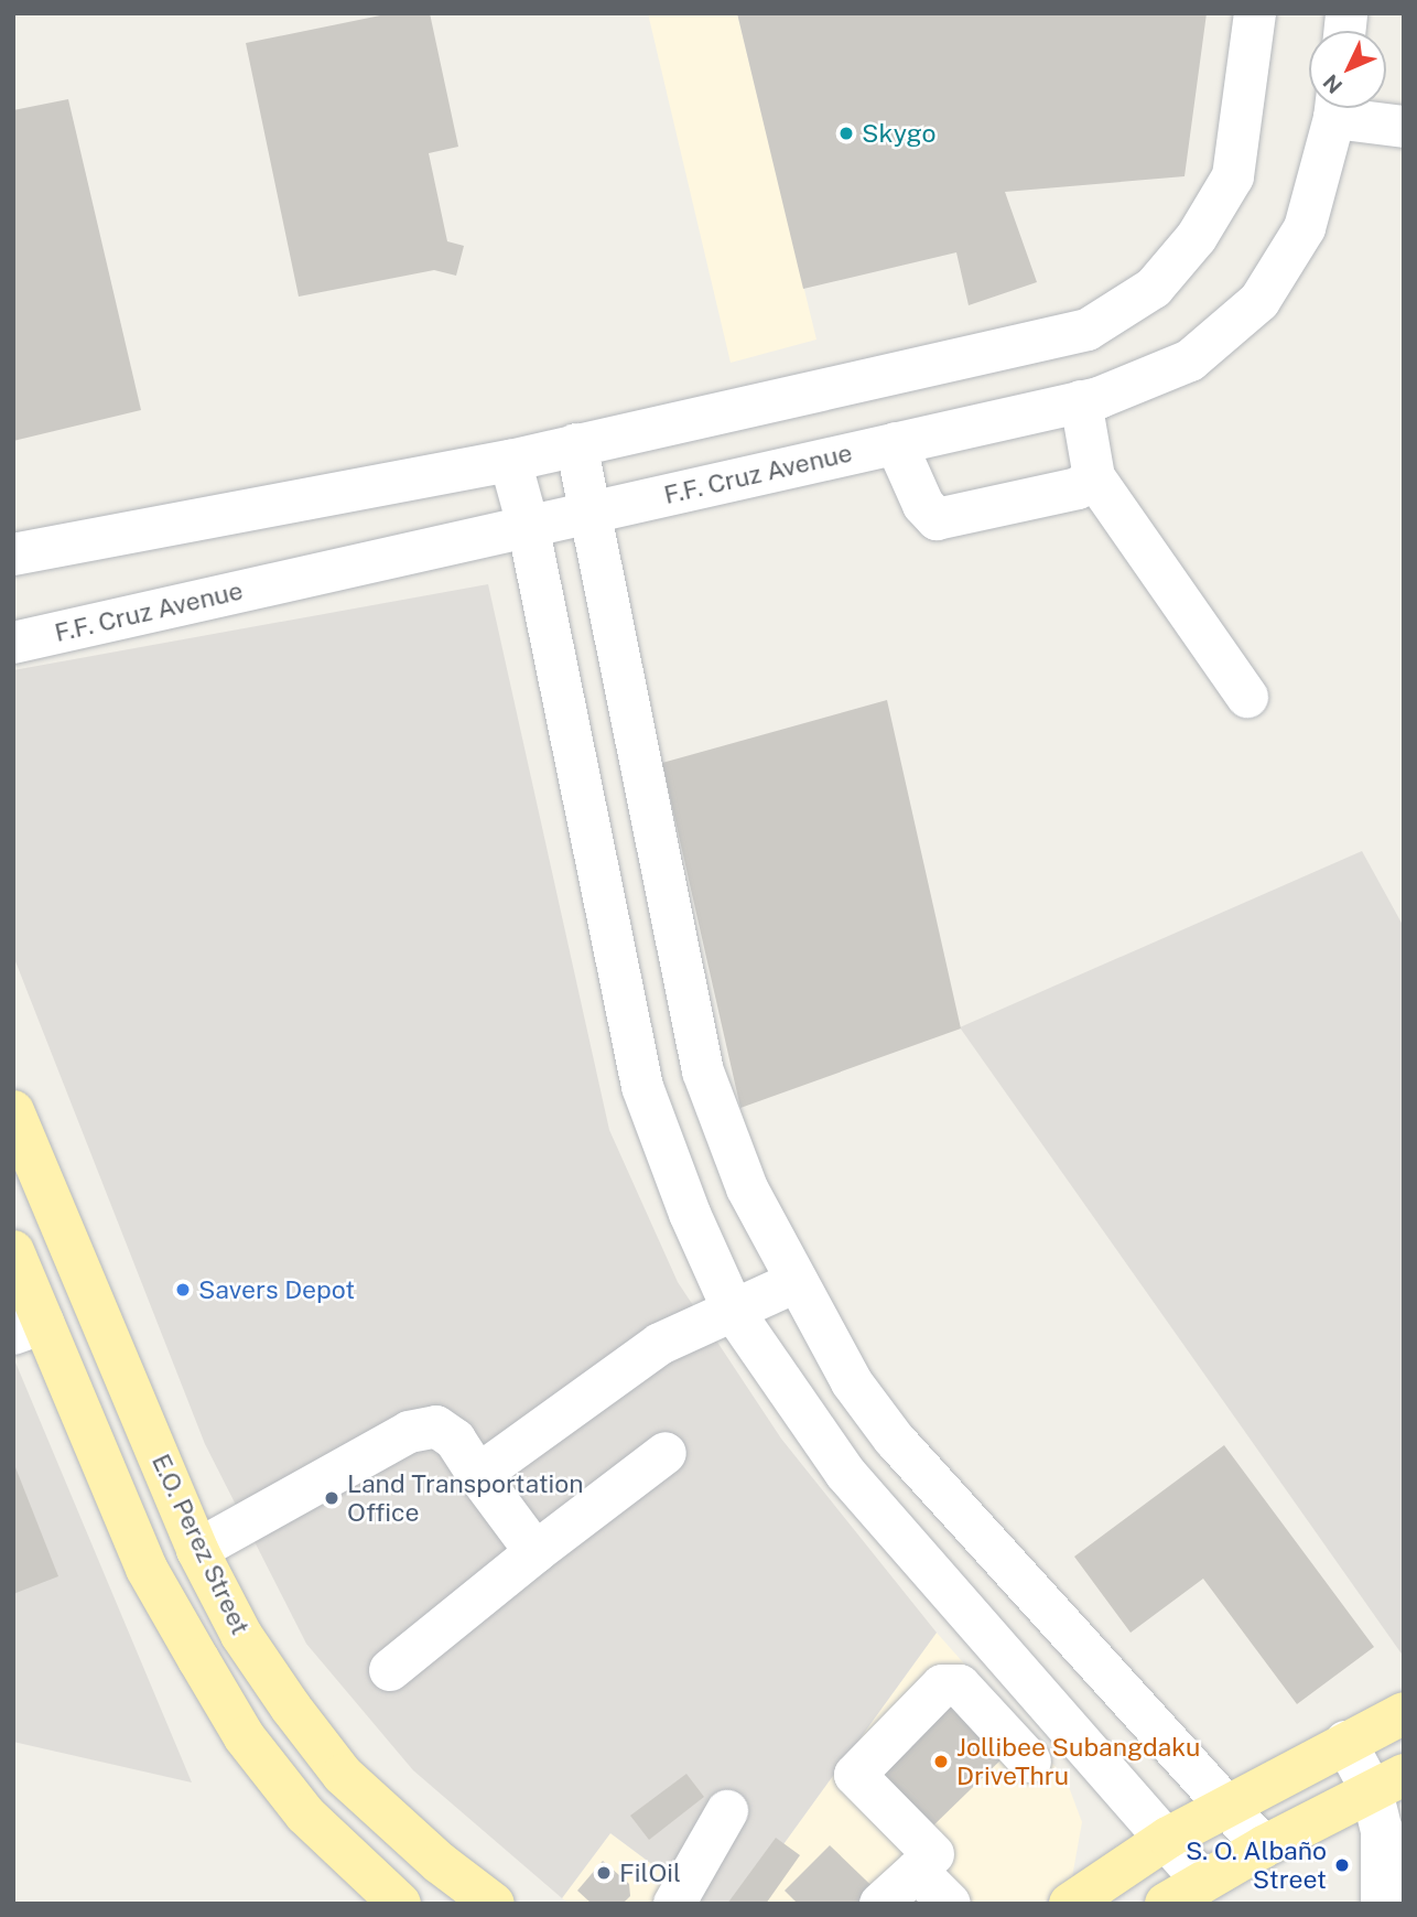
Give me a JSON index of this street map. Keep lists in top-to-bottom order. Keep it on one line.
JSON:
{"streets":{"main road":["E.O. Perez Street"],"street":["F.F. Cruz Avenue"]},"places":["Skygo","Savers Depot","Land Transportation Office","Jollibee Subangdaku DriveThru","S. O. Albaño Street","FilOil"],"north":"bottom left"}
